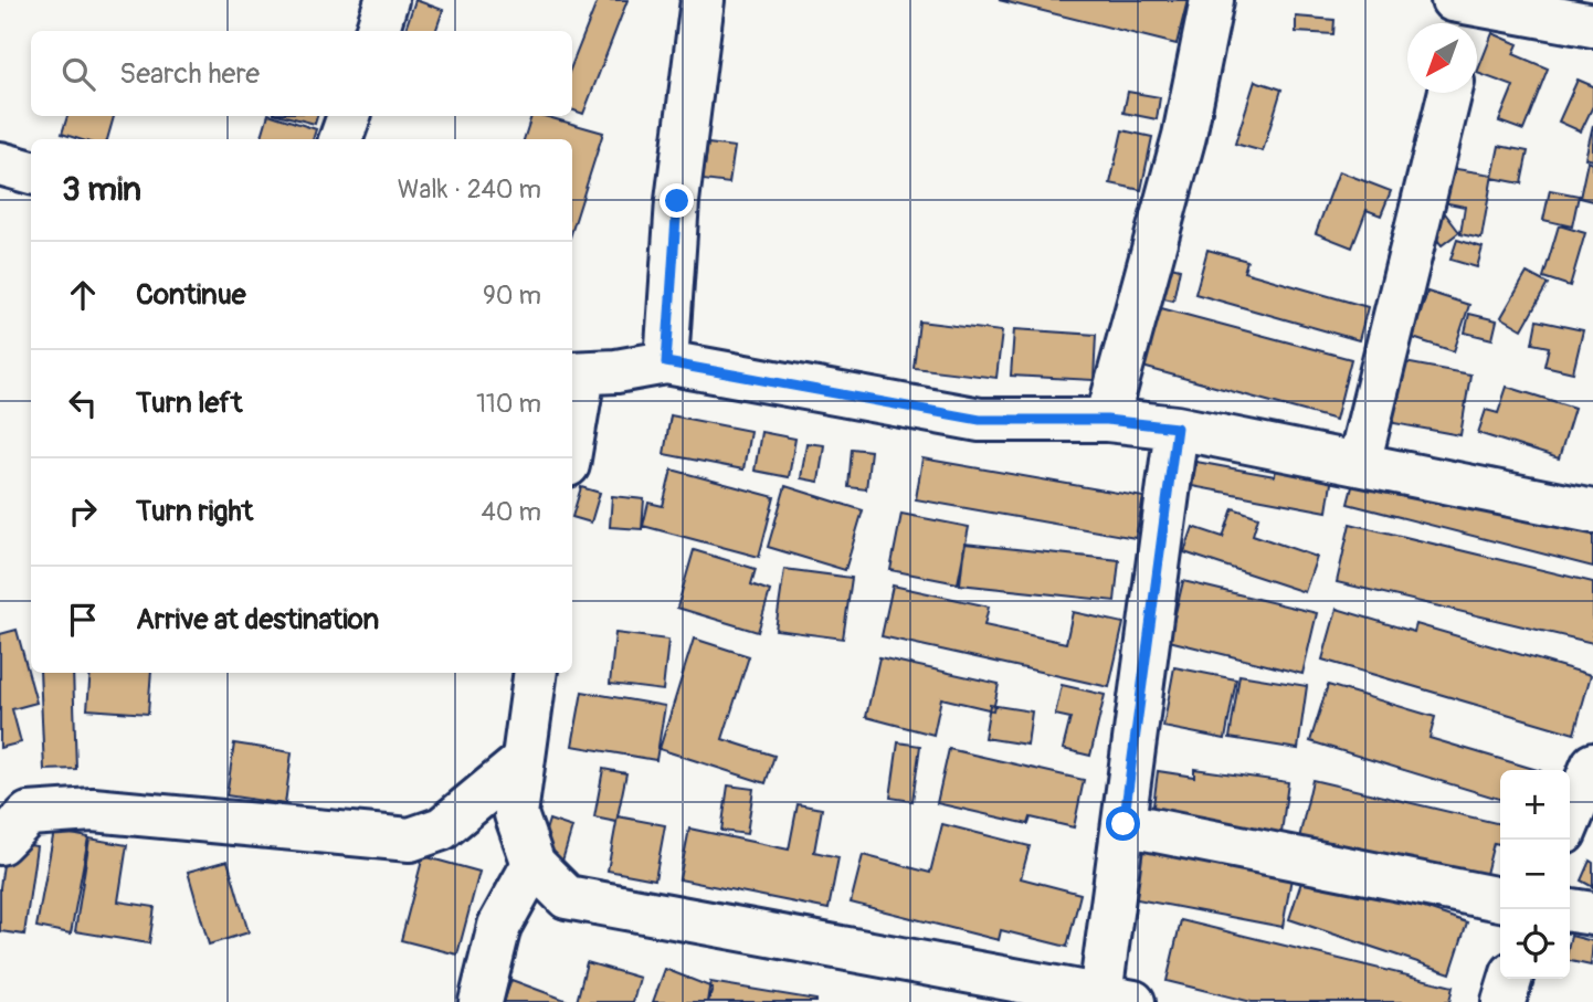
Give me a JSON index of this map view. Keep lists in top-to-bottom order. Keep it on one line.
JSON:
{"north":"bottom left","page":{"search":"Search here","heading":["3 min","Walk · 240 m"],"list":[["Continue","90 m"],["Turn left","110 m"],["Turn right","40 m"],"Arrive at destination"],"map_buttons":["+","−"]}}
